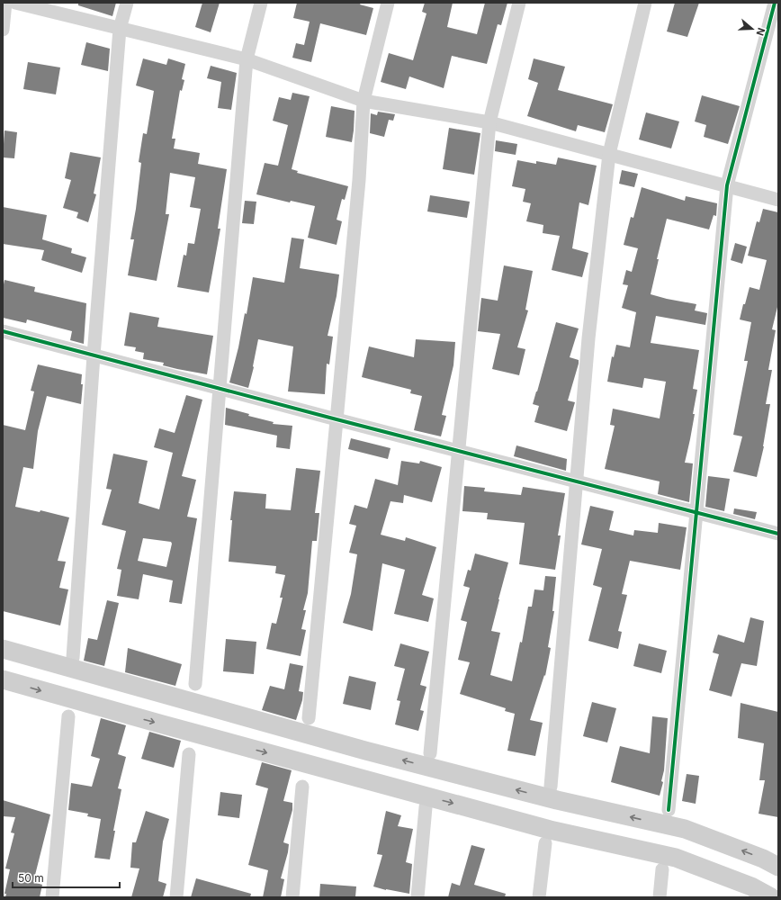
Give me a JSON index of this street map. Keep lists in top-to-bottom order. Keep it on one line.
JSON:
{"scale_bar":"50 m","north":"right"}
